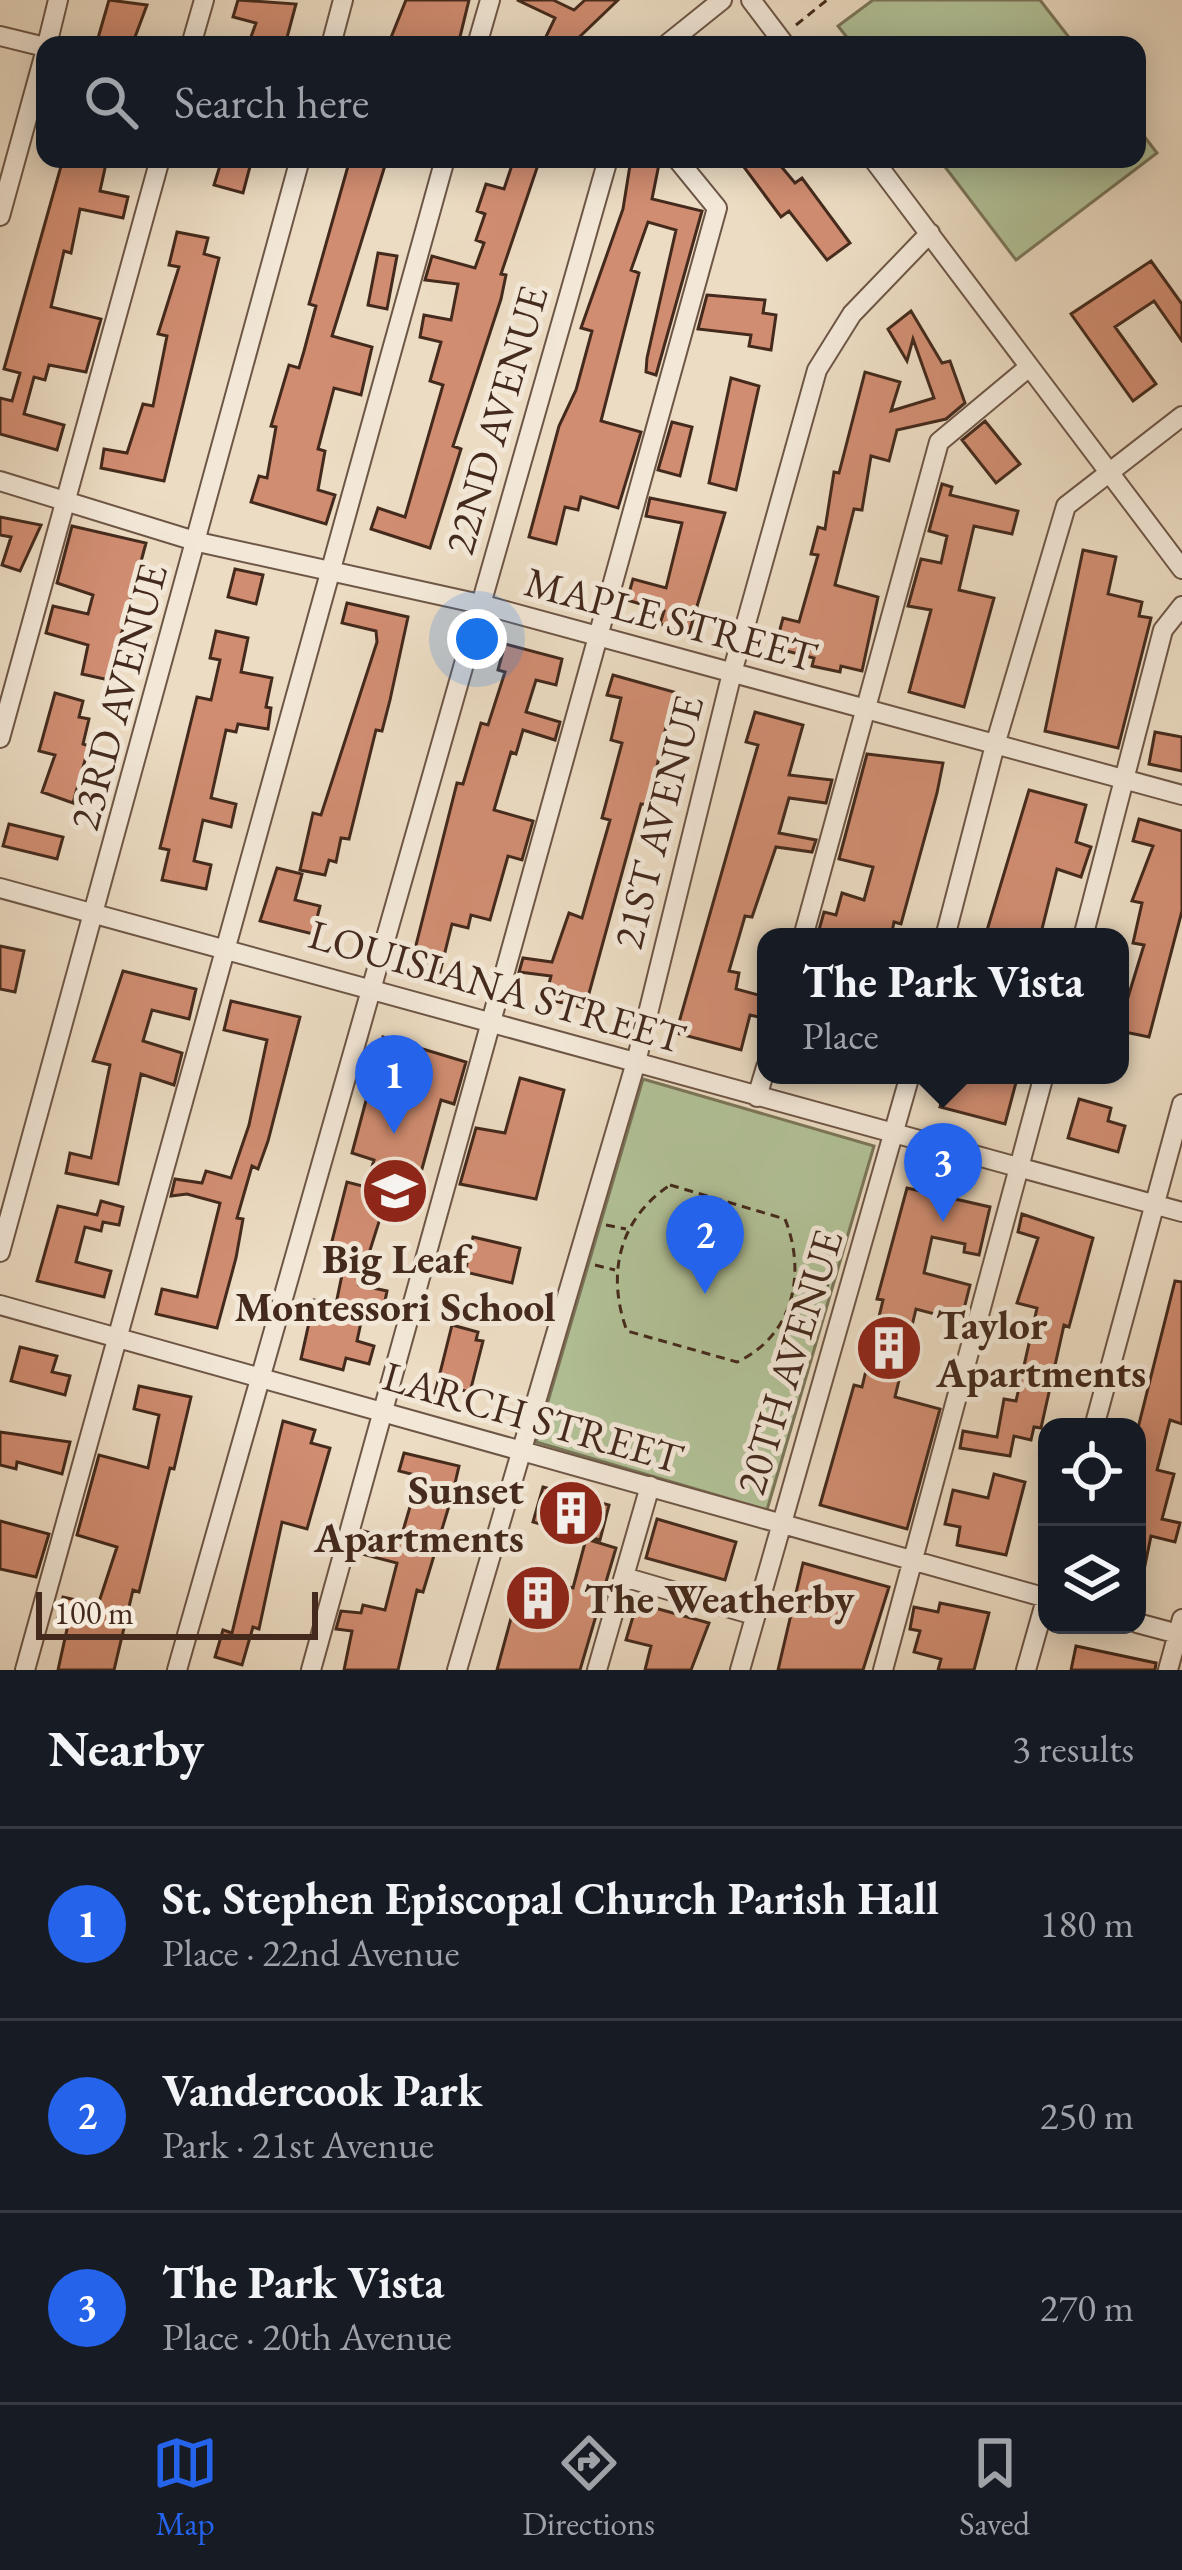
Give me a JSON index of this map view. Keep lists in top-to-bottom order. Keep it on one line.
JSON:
{"streets":{"street":["22ND AVENUE","MAPLE STREET","23RD AVENUE","21ST AVENUE","LOUISIANA STREET","20TH AVENUE","LARCH STREET"]},"crossings":[["22ND AVENUE","MAPLE STREET"],["22ND AVENUE","LOUISIANA STREET"],["22ND AVENUE","LARCH STREET"],["MAPLE STREET","23RD AVENUE"],["MAPLE STREET","21ST AVENUE"],["23RD AVENUE","LOUISIANA STREET"],["21ST AVENUE","LOUISIANA STREET"],["21ST AVENUE","LARCH STREET"],["LOUISIANA STREET","20TH AVENUE"],["20TH AVENUE","LARCH STREET"]],"places":{"school or university":["Big Leaf Montessori School"],"building":["Taylor Apartments","Sunset Apartments","The Weatherby"]},"scale_bar":"100 m","page":{"search":"Search here","popup":["The Park Vista","Place"],"pins":["1","3","2"],"scale":"100 m","heading":["Nearby","3 results"],"list":[{"mark":"1","name":"St. Stephen Episcopal Church Parish Hall","note":"Place · 22nd Avenue","value":"180 m"},{"mark":"2","name":"Vandercook Park","note":"Park · 21st Avenue","value":"250 m"},{"mark":"3","name":"The Park Vista","note":"Place · 20th Avenue","value":"270 m"}],"nav":["Map","Directions","Saved"]}}
